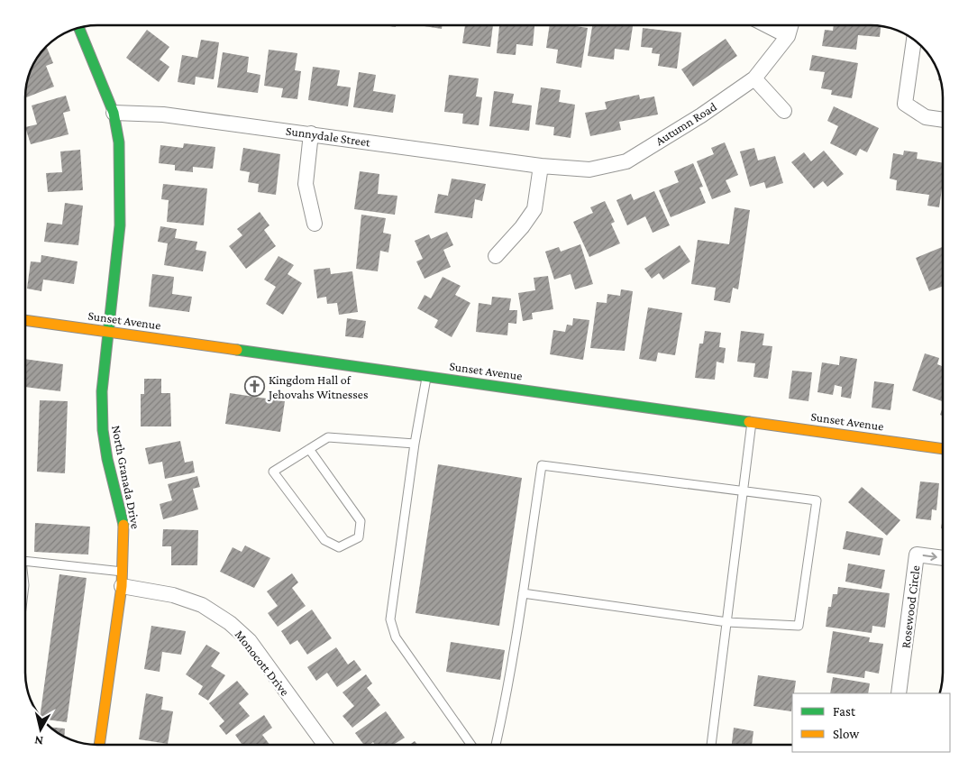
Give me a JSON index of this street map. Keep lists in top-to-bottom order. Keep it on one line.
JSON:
{"streets":{"main road":["Sunset Avenue","North Granada Drive"],"street":["Autumn Road","Sunnydale Street","Rosewood Circle","Monocott Drive"]},"crossings":[["Autumn Road","Sunnydale Street"],["Sunnydale Street","North Granada Drive"],["Sunset Avenue","North Granada Drive"],["North Granada Drive","Monocott Drive"]],"one_way":["Rosewood Circle"],"places":{"church":["Kingdom Hall of Jehovahs Witnesses"]},"legend":["Fast","Slow"],"north":"bottom"}
